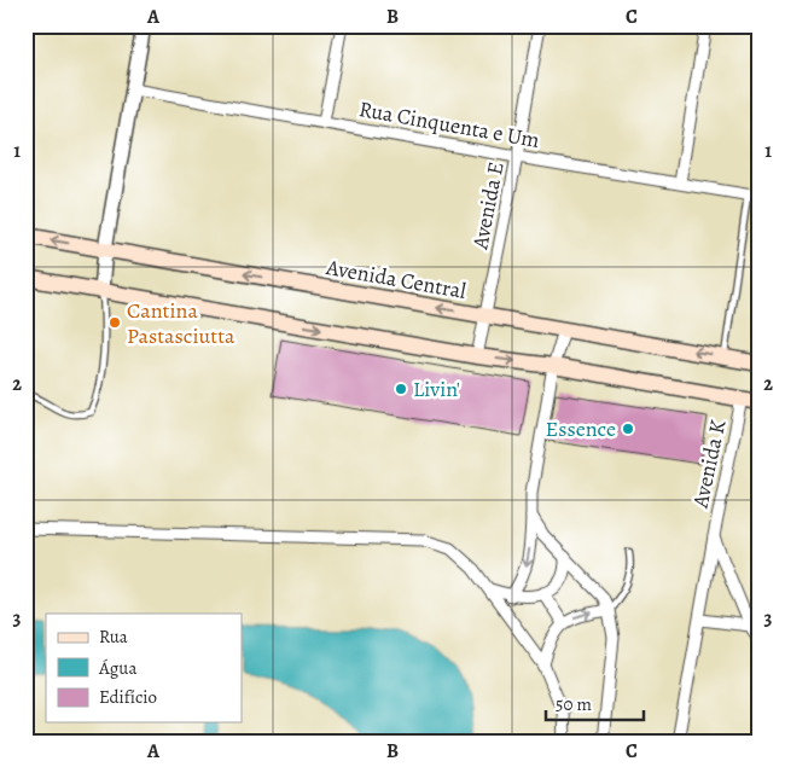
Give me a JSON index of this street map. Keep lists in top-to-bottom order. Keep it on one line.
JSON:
{"streets":{"main road":["Avenida Central"],"street":["Rua Cinquenta e Um","Avenida E","Avenida K"]},"crossings":[["Rua Cinquenta e Um","Avenida E"],["Avenida E","Avenida Central"]],"places":["Cantina Pastasciutta","Livin'","Essence"],"legend":["Rua","Água","Edifício"],"scale_bar":"50 m","grid":{"columns":["A","B","C"],"rows":["1","2","3"]}}
